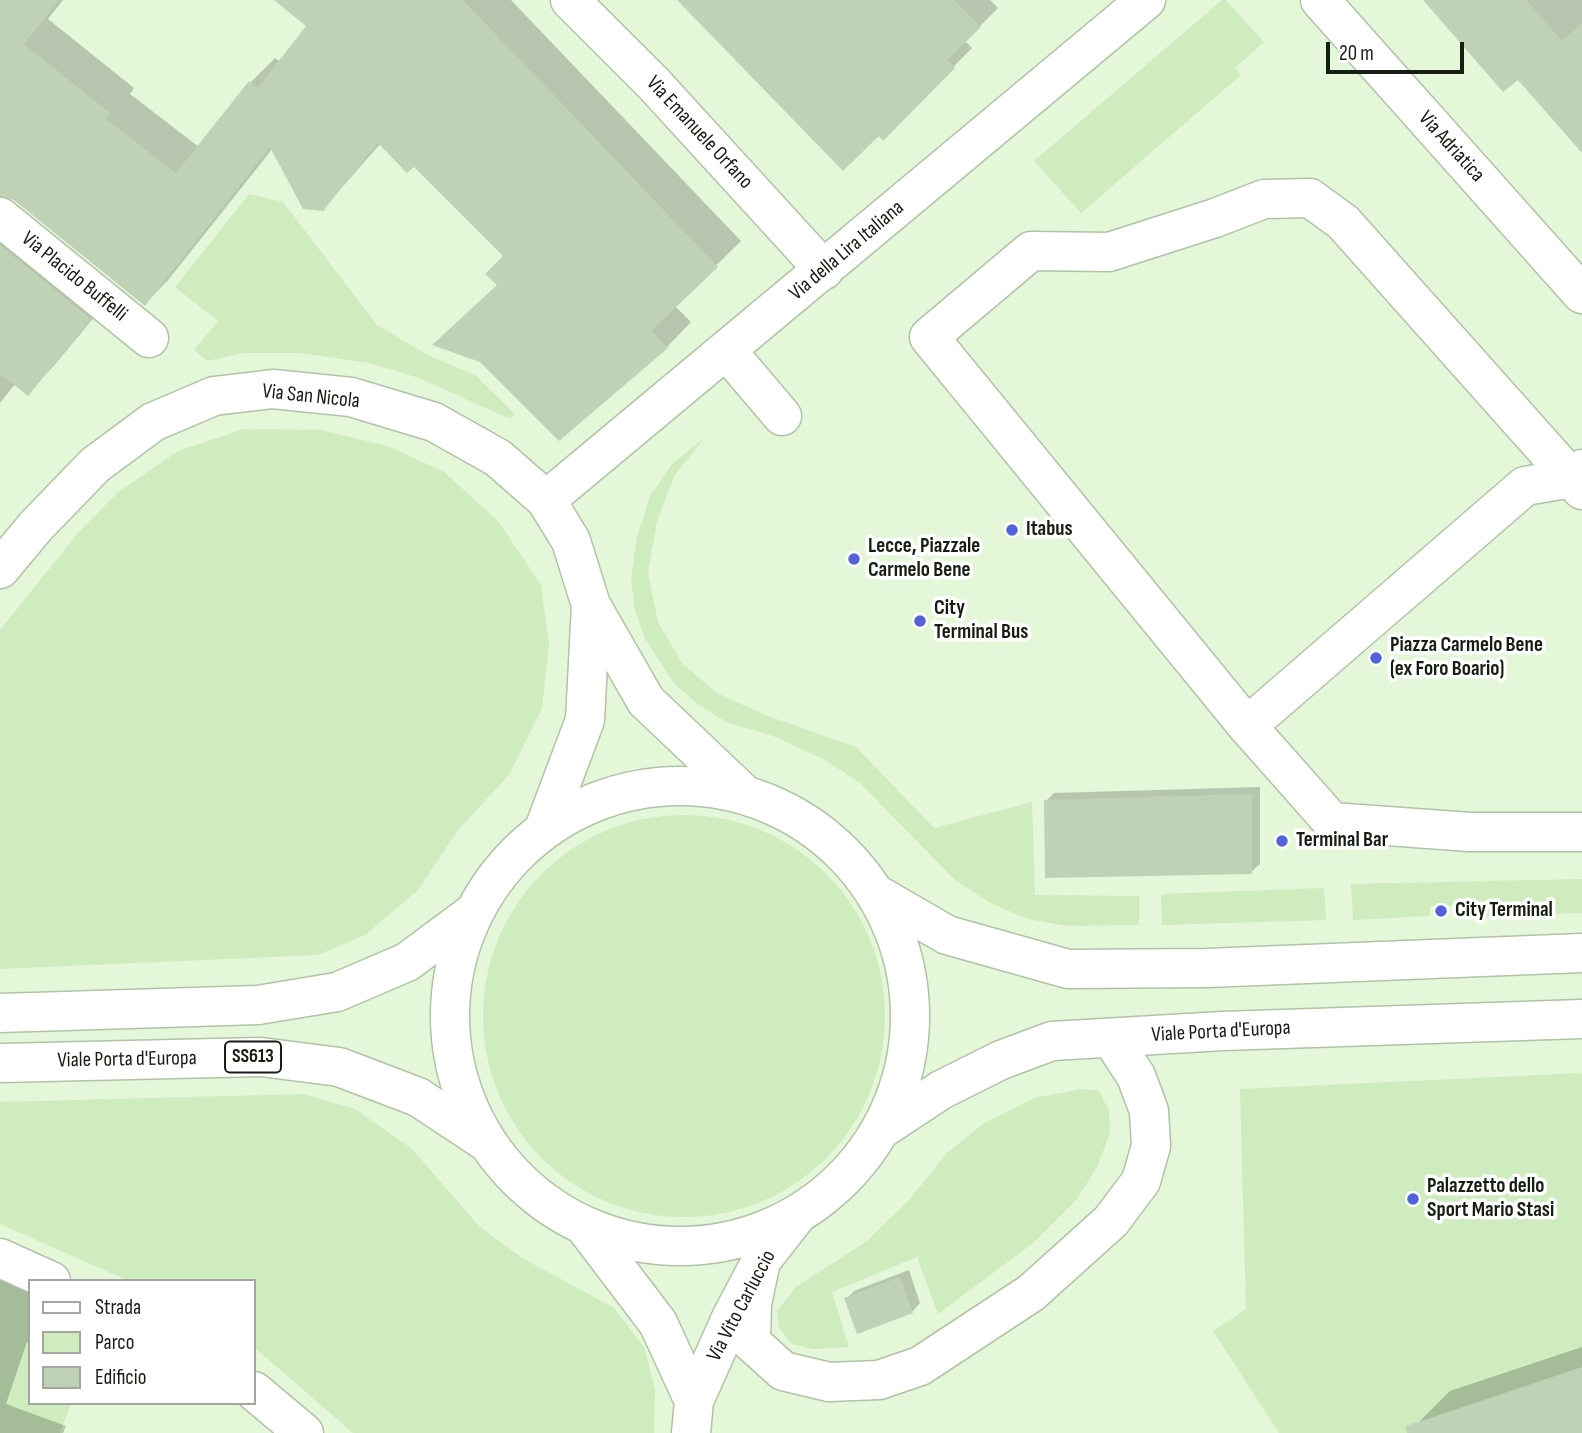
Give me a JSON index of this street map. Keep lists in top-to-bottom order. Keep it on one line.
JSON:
{"streets":{"main road":["Via Emanuele Orfano","Via Adriatica","Via della Lira Italiana","Via Placido Buffelli","Via San Nicola","Viale Porta d'Europa","SS613","Via Vito Carluccio"]},"crossings":[["Via Emanuele Orfano","Via della Lira Italiana"],["Via della Lira Italiana","Via San Nicola"],["Via San Nicola","Viale Porta d'Europa"],["Viale Porta d'Europa","Via Vito Carluccio"]],"places":["Itabus","Lecce, Piazzale Carmelo Bene","City Terminal Bus","Piazza Carmelo Bene (ex Foro Boario)","Terminal Bar","City Terminal","Palazzetto dello Sport Mario Stasi"],"legend":["Strada","Parco","Edificio"],"scale_bar":"20 m"}
